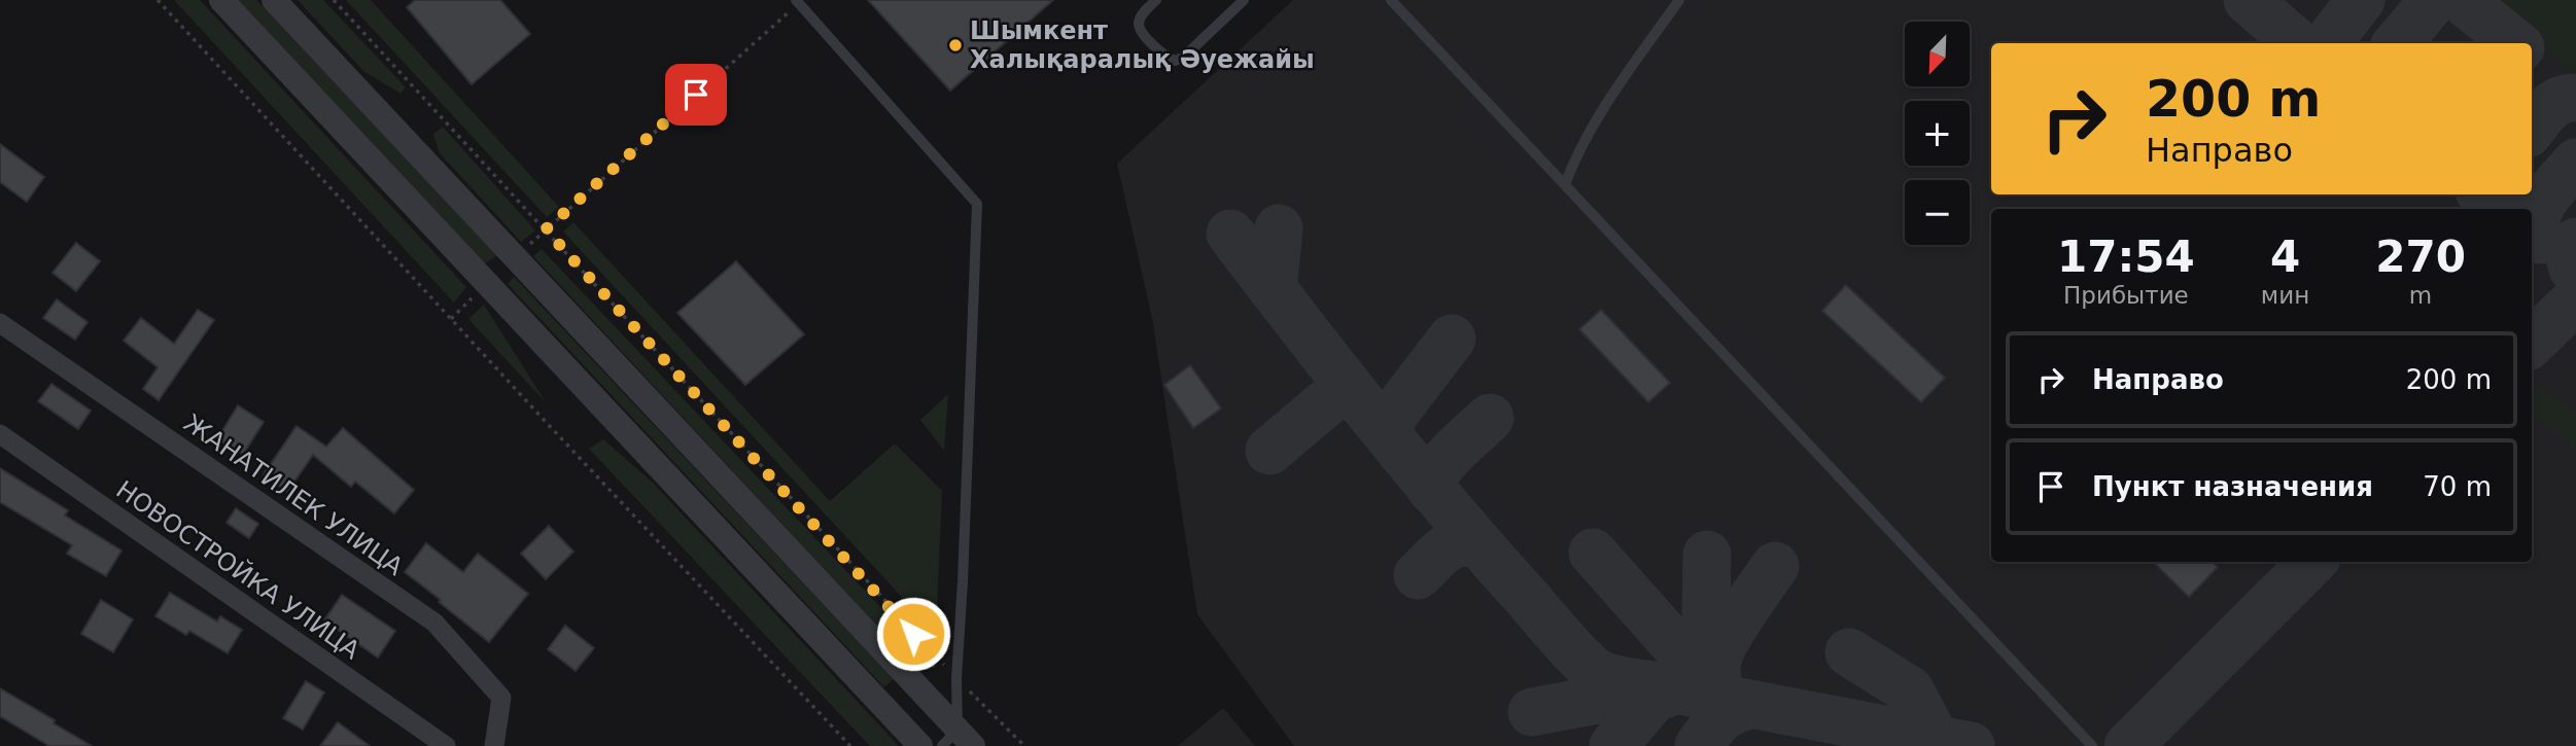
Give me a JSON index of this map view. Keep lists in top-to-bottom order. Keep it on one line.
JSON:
{"streets":{"street":["ЖАНАТИЛЕК УЛИЦА","НОВОСТРОЙКА УЛИЦА"]},"places":["Шымкент Халықаралық Әуежайы"],"north":"bottom left","page":{"map_buttons":["+","−"],"turn":["200 m","Направо"],"eta":["17:54","Прибытие","4","мин","270","m"],"list":[{"name":"Направо","value":"200 m"},{"name":"Пункт назначения","value":"70 m"}]}}
